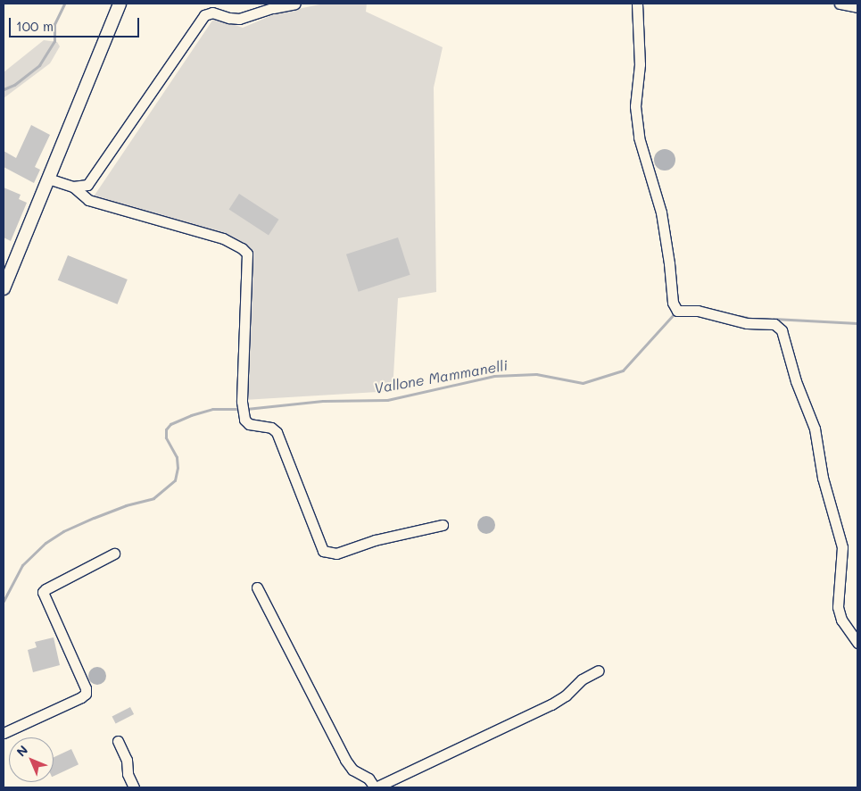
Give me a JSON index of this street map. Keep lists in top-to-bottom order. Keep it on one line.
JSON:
{"water":["Vallone Mammanelli"],"scale_bar":"100 m","north":"top left"}
